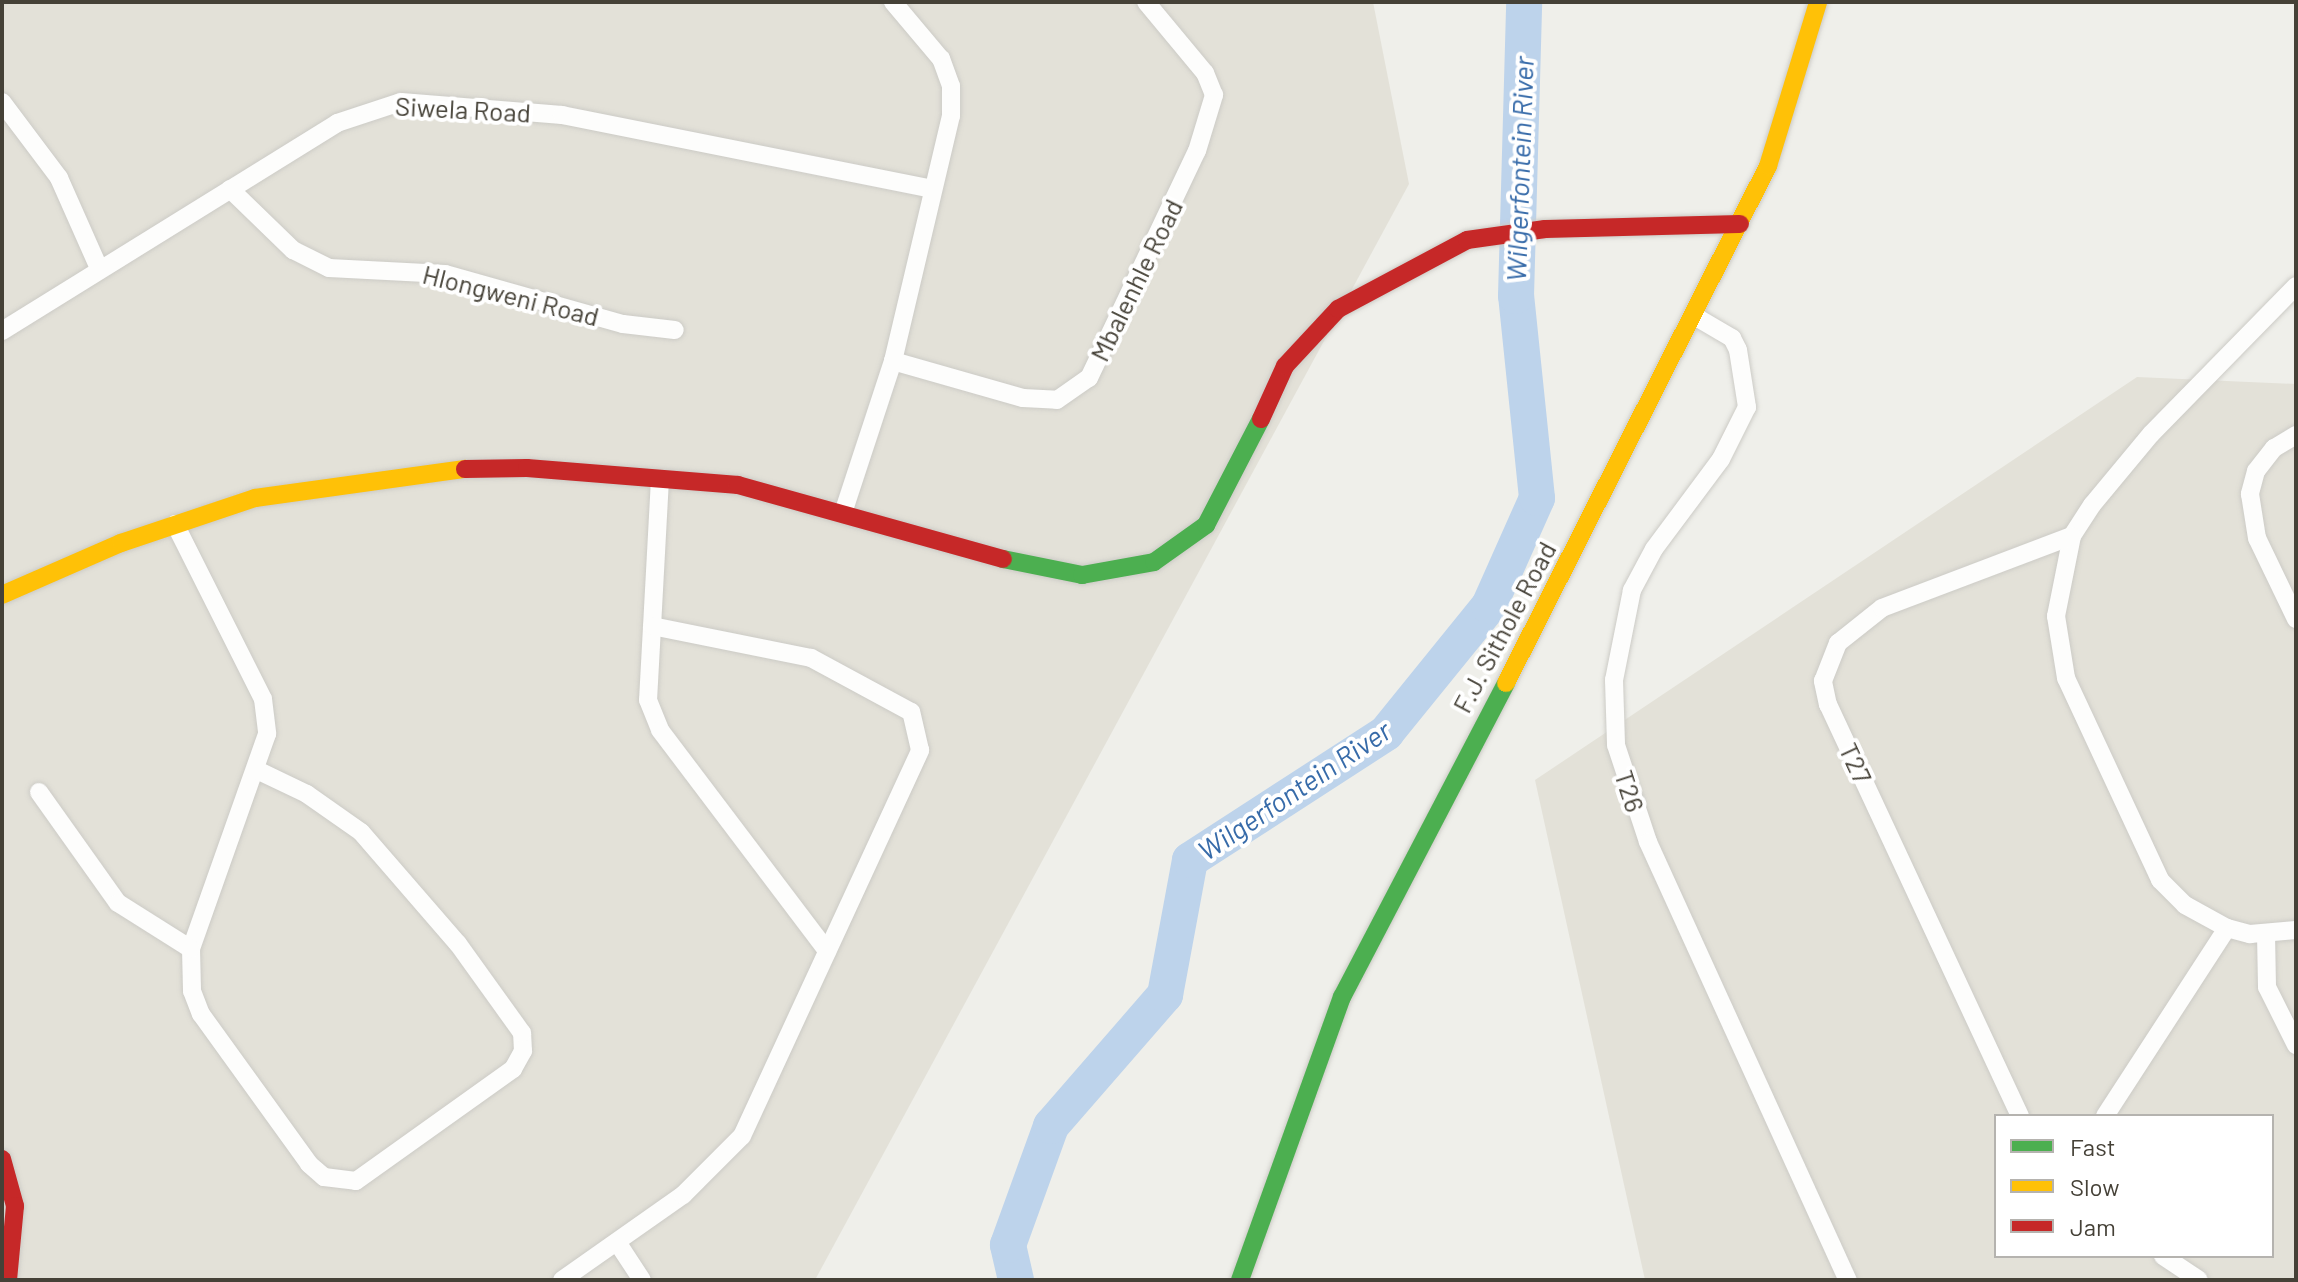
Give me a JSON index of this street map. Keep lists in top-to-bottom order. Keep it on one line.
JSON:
{"streets":{"street":["Siwela Road","Mbalenhle Road","Hlongweni Road","F.J. Sithole Road","T27","T26"]},"crossings":[["Siwela Road","Hlongweni Road"],["F.J. Sithole Road","T26"]],"water":["Wilgerfontein River"],"legend":["Fast","Slow","Jam"]}
